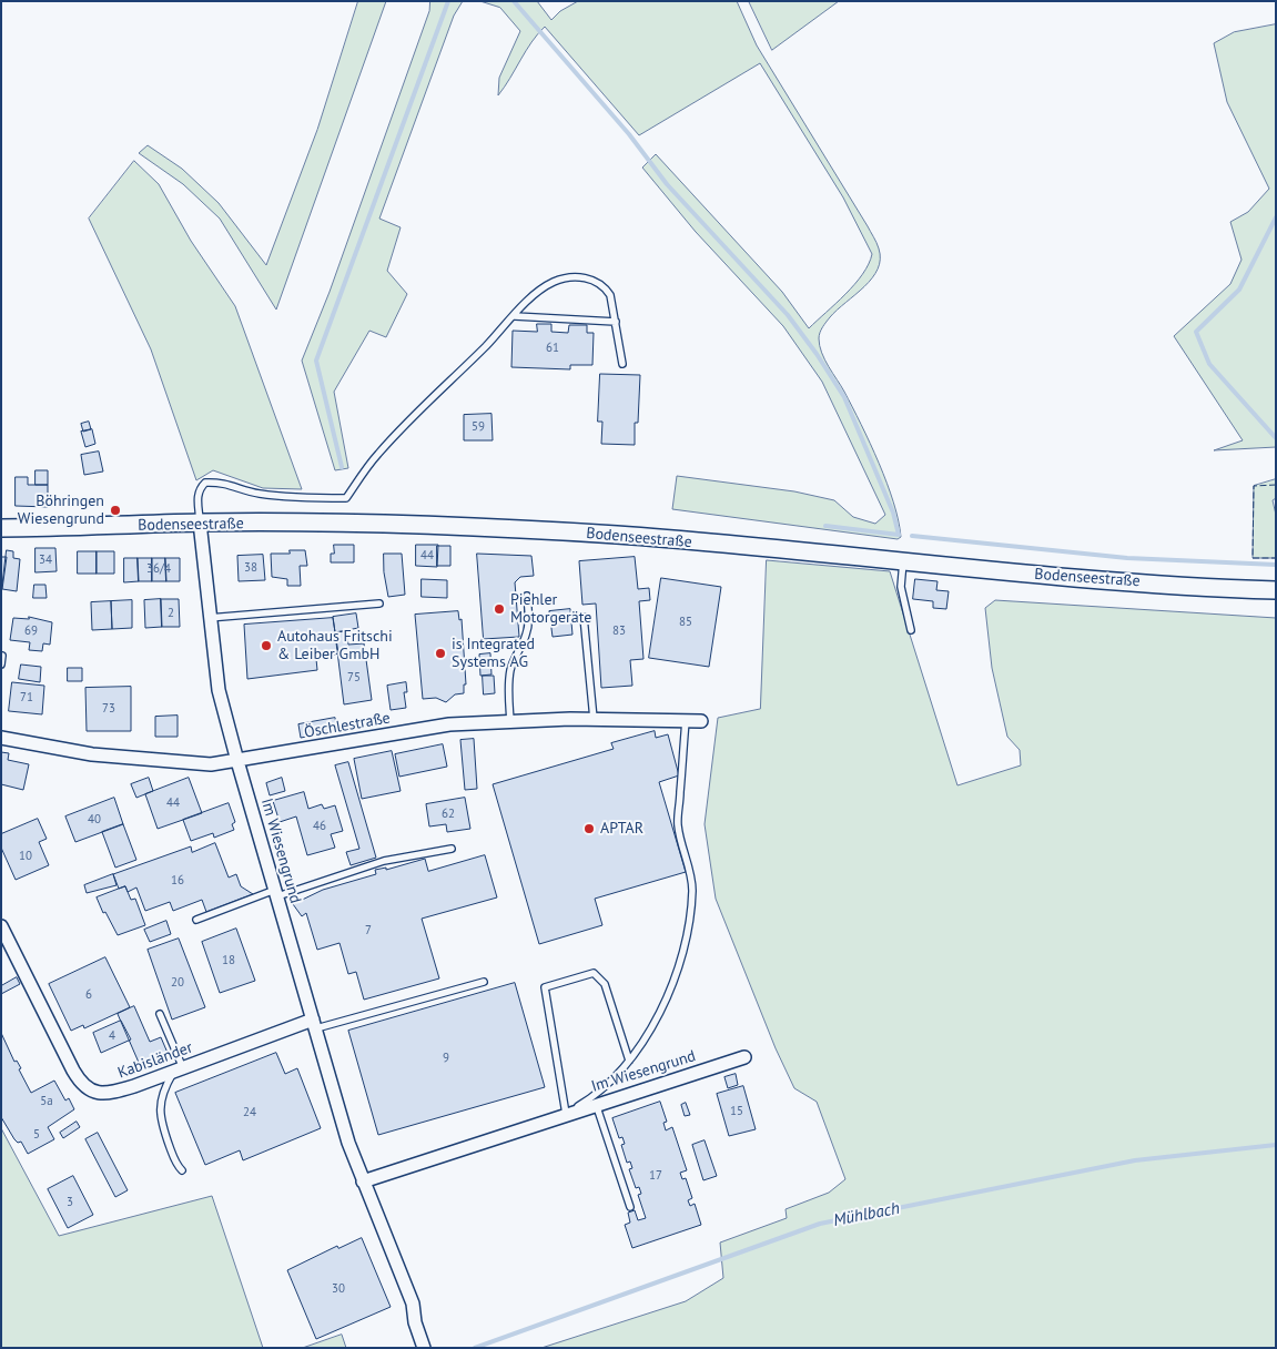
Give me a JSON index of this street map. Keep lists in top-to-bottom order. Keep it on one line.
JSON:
{"streets":{"street":["Bodenseestraße","Öschlestraße","Im Wiesengrund","Kabisländer"]},"crossings":[["Bodenseestraße","Im Wiesengrund"],["Öschlestraße","Im Wiesengrund"],["Im Wiesengrund","Kabisländer"]],"water":["Mühlbach"],"places":["Böhringen Wiesengrund","Piehler Motorgeräte","Autohaus Fritschi & Leiber GmbH","is Integrated Systems AG","APTAR"],"house_numbers":["61","59","44","34","38","36/4","2","85","69","83","75","71","73","44","62","40","46","10","16","7","18","20","6","4","9","5a","15","24","5","17","3","30"]}
